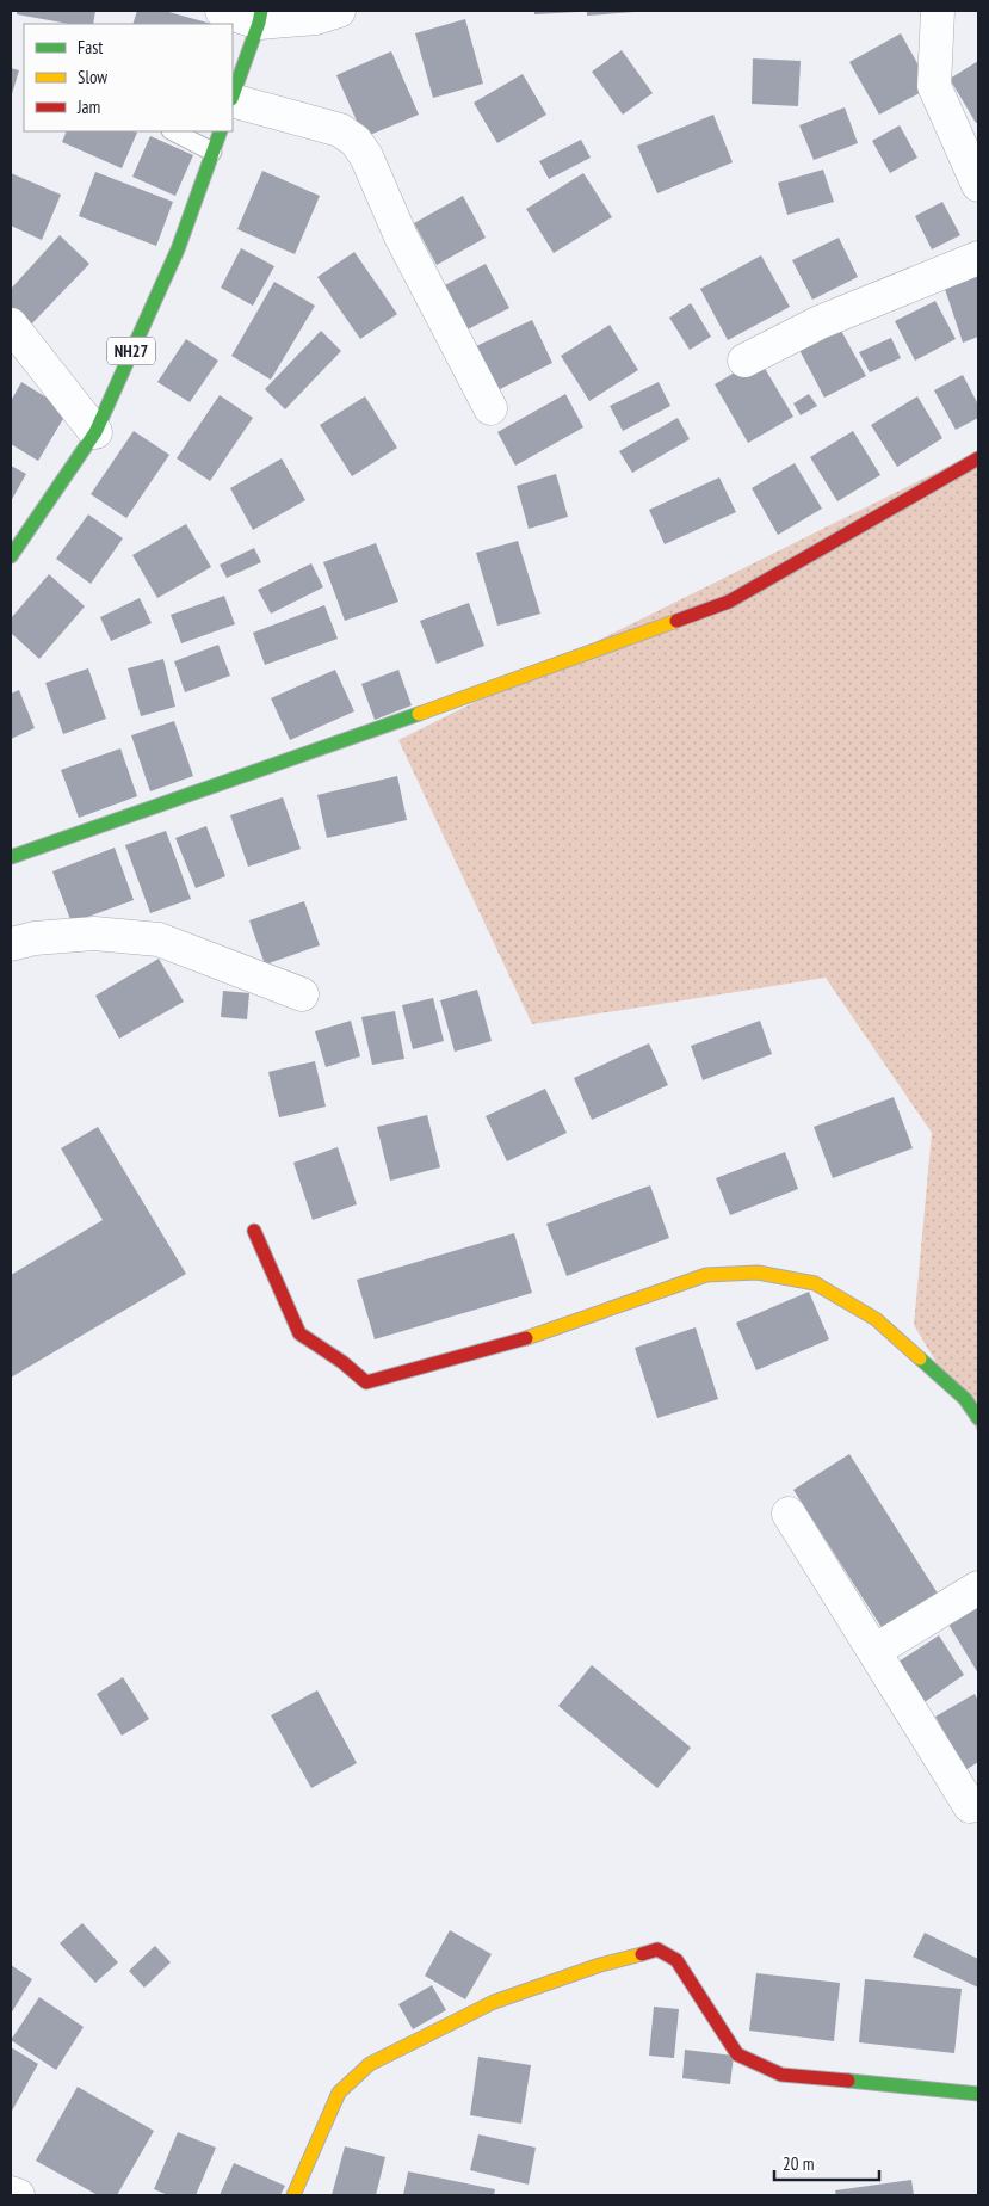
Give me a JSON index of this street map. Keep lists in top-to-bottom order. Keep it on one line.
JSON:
{"streets":{"main road":["NH27"]},"legend":["Fast","Slow","Jam"],"scale_bar":"20 m"}
